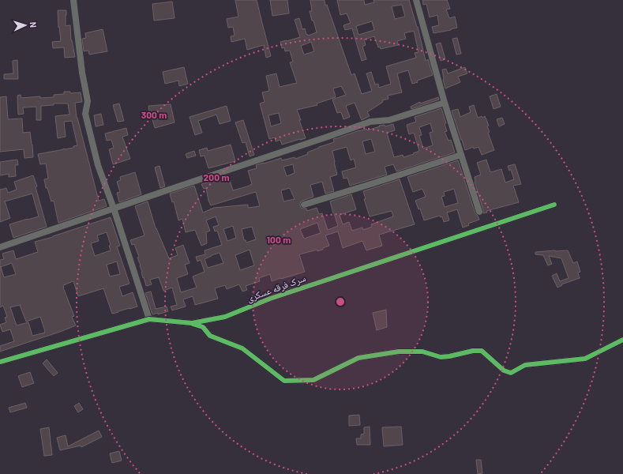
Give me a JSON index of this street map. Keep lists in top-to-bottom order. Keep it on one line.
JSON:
{"streets":{"street":["سرک فرقه عسکری"]},"north":"right","rings":["300 m","200 m","100 m"]}
